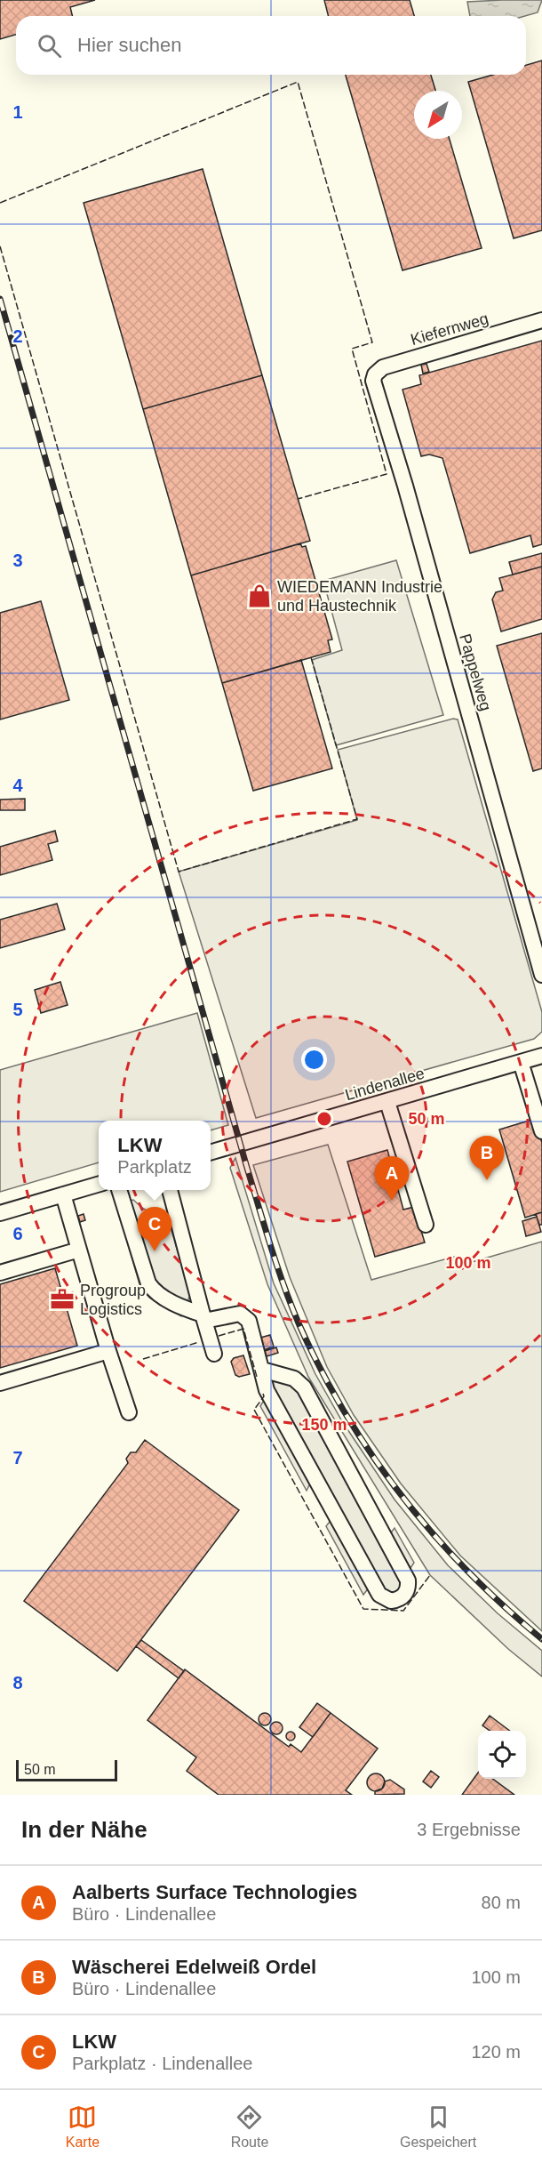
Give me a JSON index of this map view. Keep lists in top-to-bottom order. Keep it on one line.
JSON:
{"streets":{"street":["Kiefernweg","Pappelweg","Lindenallee"]},"crossings":[["Kiefernweg","Pappelweg"]],"places":{"shop":["WIEDEMANN Industrie und Haustechnik"],"office":["Progroup Logistics"]},"scale_bar":"50 m","north":"bottom left","page":{"search":"Hier suchen","popup":["LKW","Parkplatz"],"pins":["B","A","C"],"scale":"50 m","heading":["In der Nähe","3 Ergebnisse"],"list":[{"mark":"A","name":"Aalberts Surface Technologies","note":"Büro · Lindenallee","value":"80 m"},{"mark":"B","name":"Wäscherei Edelweiß Ordel","note":"Büro · Lindenallee","value":"100 m"},{"mark":"C","name":"LKW","note":"Parkplatz · Lindenallee","value":"120 m"}],"nav":["Karte","Route","Gespeichert"]},"grid":{"rows":["1","2","3","4","5","6","7","8"]},"rings":["50 m","100 m","150 m"]}
